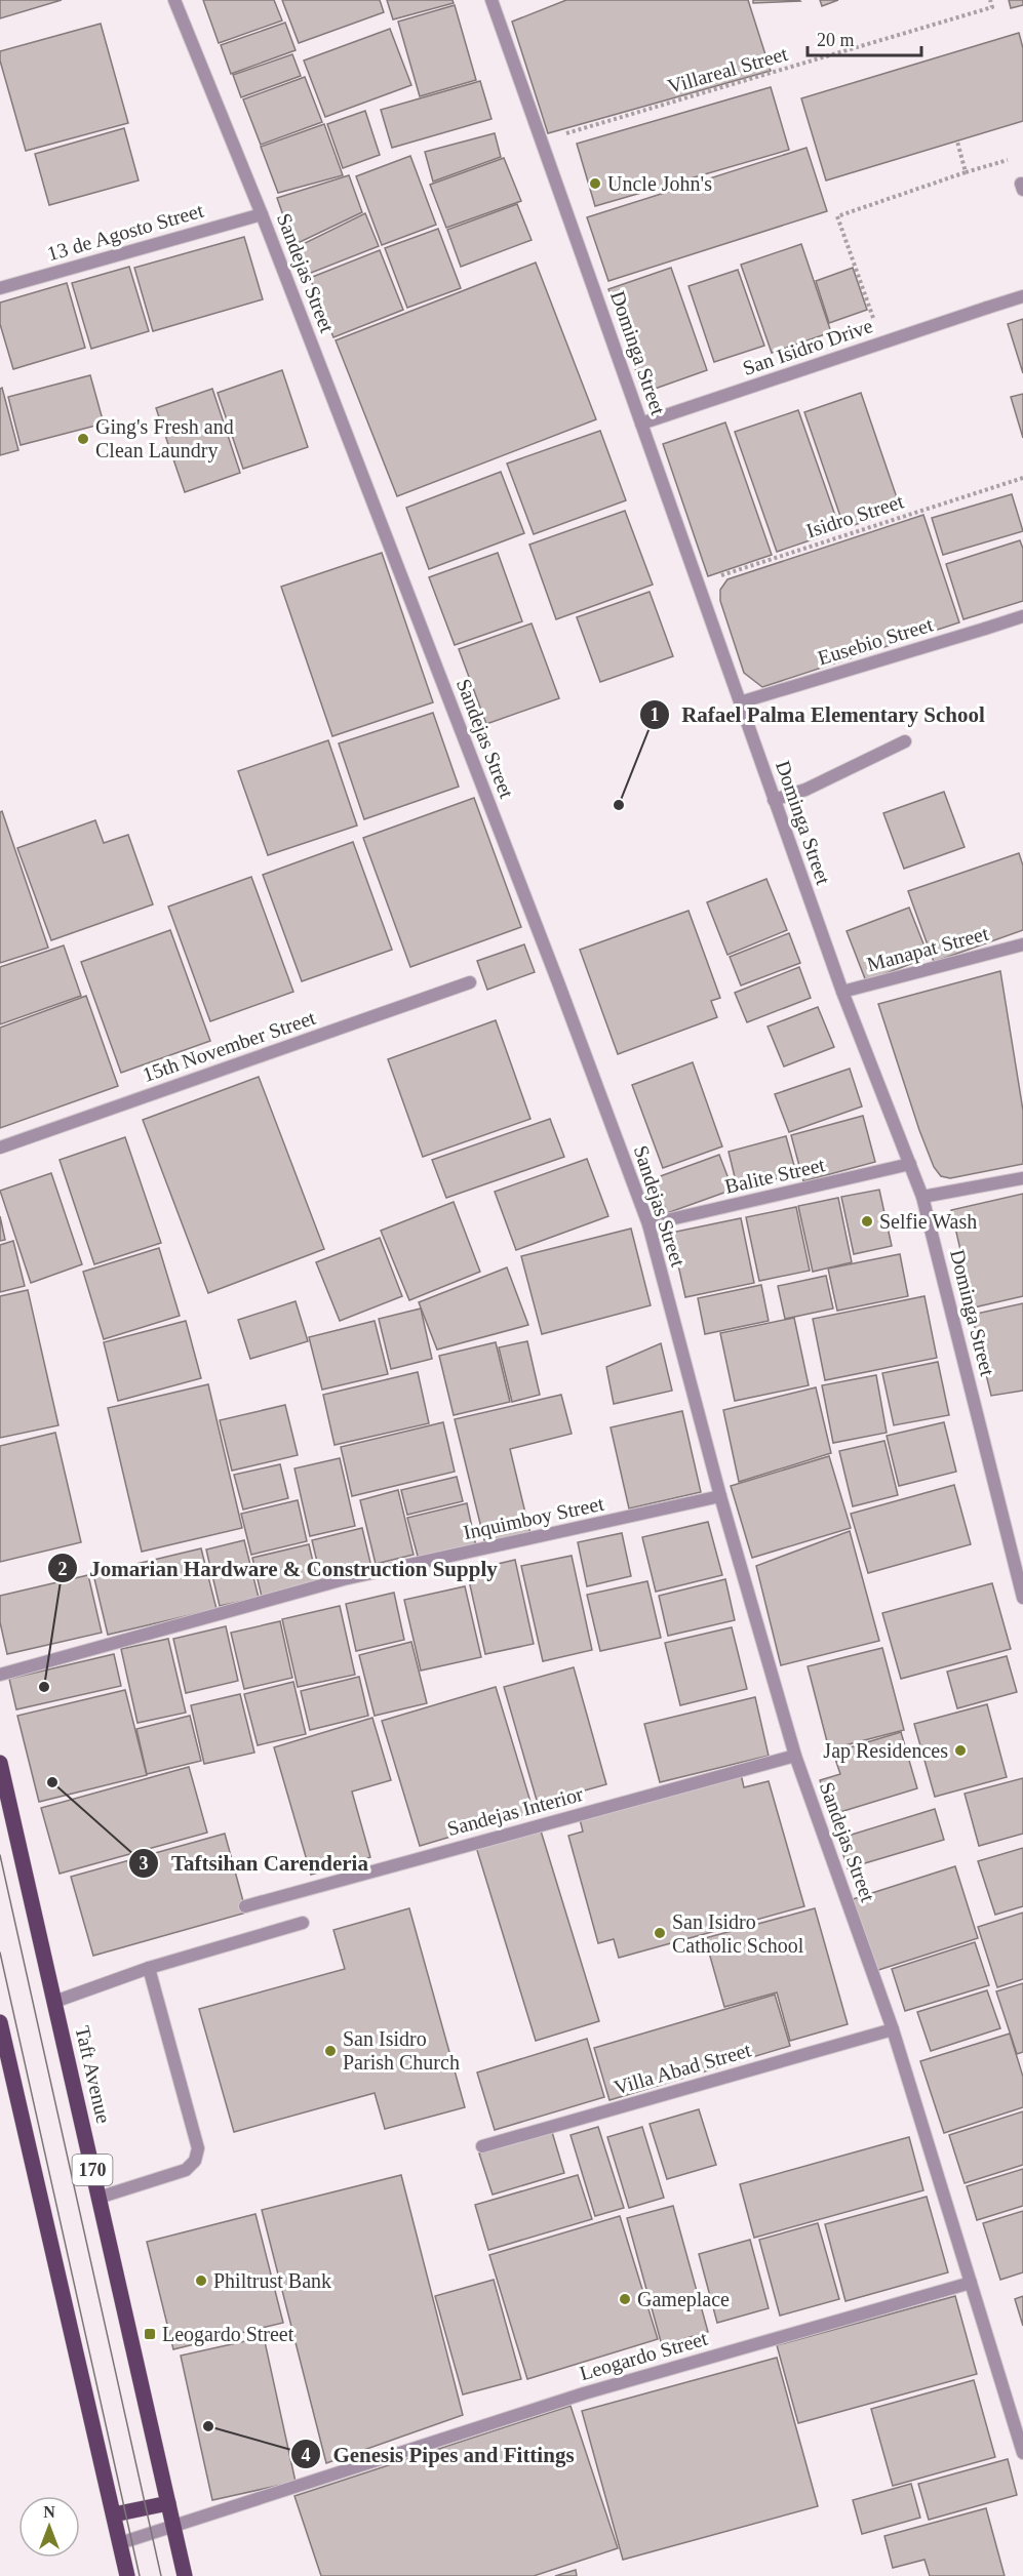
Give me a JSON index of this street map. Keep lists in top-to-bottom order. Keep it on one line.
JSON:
{"streets":{"main road":["Taft Avenue","170"],"street":["13 de Agosto Street","Sandejas Street","San Isidro Drive","Dominga Street","Eusebio Street","Manapat Street","15th November Street","Balite Street","Inquimboy Street","Sandejas Interior","Villa Abad Street","Leogardo Street"],"path":["Villareal Street","Isidro Street"]},"crossings":[["Villareal Street","Dominga Street"],["13 de Agosto Street","Sandejas Street"],["Sandejas Street","Balite Street"],["Sandejas Street","Inquimboy Street"],["Sandejas Street","Sandejas Interior"],["Sandejas Street","Villa Abad Street"],["Sandejas Street","Leogardo Street"],["San Isidro Drive","Dominga Street"],["Dominga Street","Isidro Street"],["Dominga Street","Eusebio Street"],["Dominga Street","Manapat Street"],["Dominga Street","Balite Street"],["Taft Avenue","Leogardo Street"]],"places":{"other":["Uncle John's","Ging's Fresh and Clean Laundry","Rafael Palma Elementary School","Selfie Wash","Jomarian Hardware & Construction Supply","Jap Residences","Taftsihan Carenderia","San Isidro Catholic School","San Isidro Parish Church","Philtrust Bank","Gameplace","Genesis Pipes and Fittings"],"transit":["Leogardo Street"]},"scale_bar":"20 m","north":"top"}
